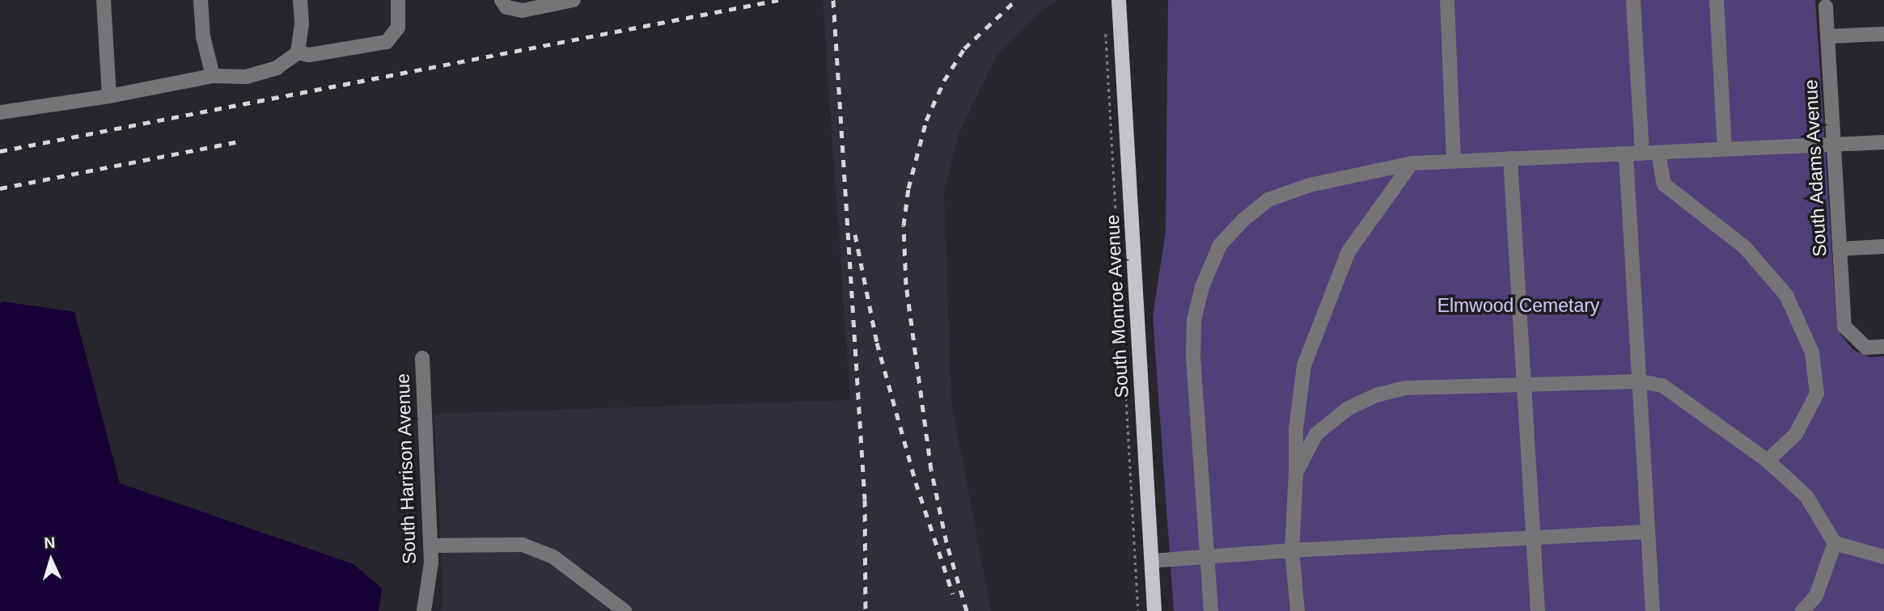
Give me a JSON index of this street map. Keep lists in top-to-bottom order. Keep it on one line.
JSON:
{"streets":{"main road":["South Monroe Avenue"],"street":["South Adams Avenue","South Harrison Avenue"]},"parks":["Elmwood Cemetary"],"north":"top"}
